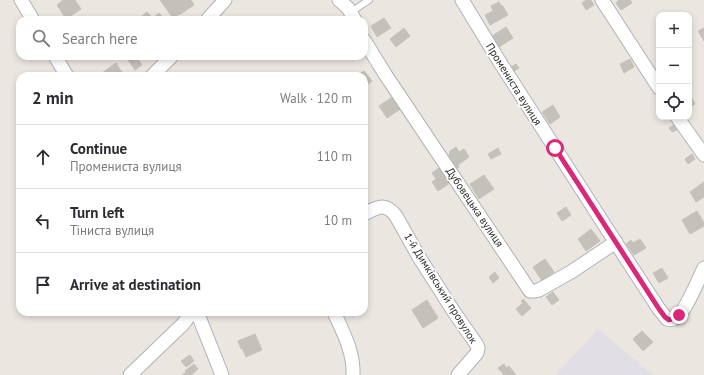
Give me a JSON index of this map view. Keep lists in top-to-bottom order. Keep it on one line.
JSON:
{"streets":{"street":["Промениста вулиця","Дубовецька вулиця","1-й Димківський провулок"]},"crossings":[["Промениста вулиця","Дубовецька вулиця"]],"page":{"map_buttons":["+","−"],"search":"Search here","heading":["2 min","Walk · 120 m"],"list":[["Continue","Промениста вулиця","110 m"],["Turn left","Тіниста вулиця","10 m"],"Arrive at destination"]}}
